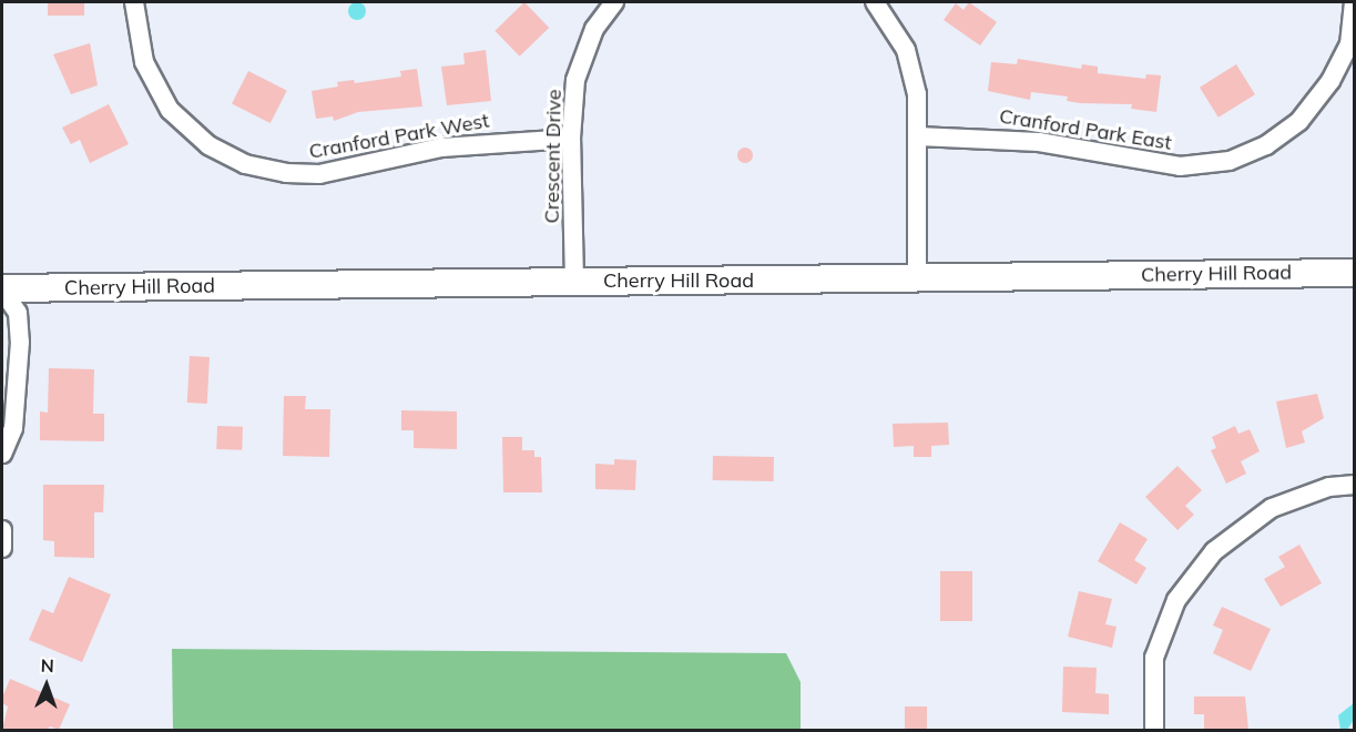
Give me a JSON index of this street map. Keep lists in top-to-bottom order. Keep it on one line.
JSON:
{"streets":{"main road":["Cherry Hill Road"],"street":["Cranford Park East","Cranford Park West","Crescent Drive"]},"crossings":[["Cranford Park West","Crescent Drive"],["Crescent Drive","Cherry Hill Road"]],"north":"top"}
